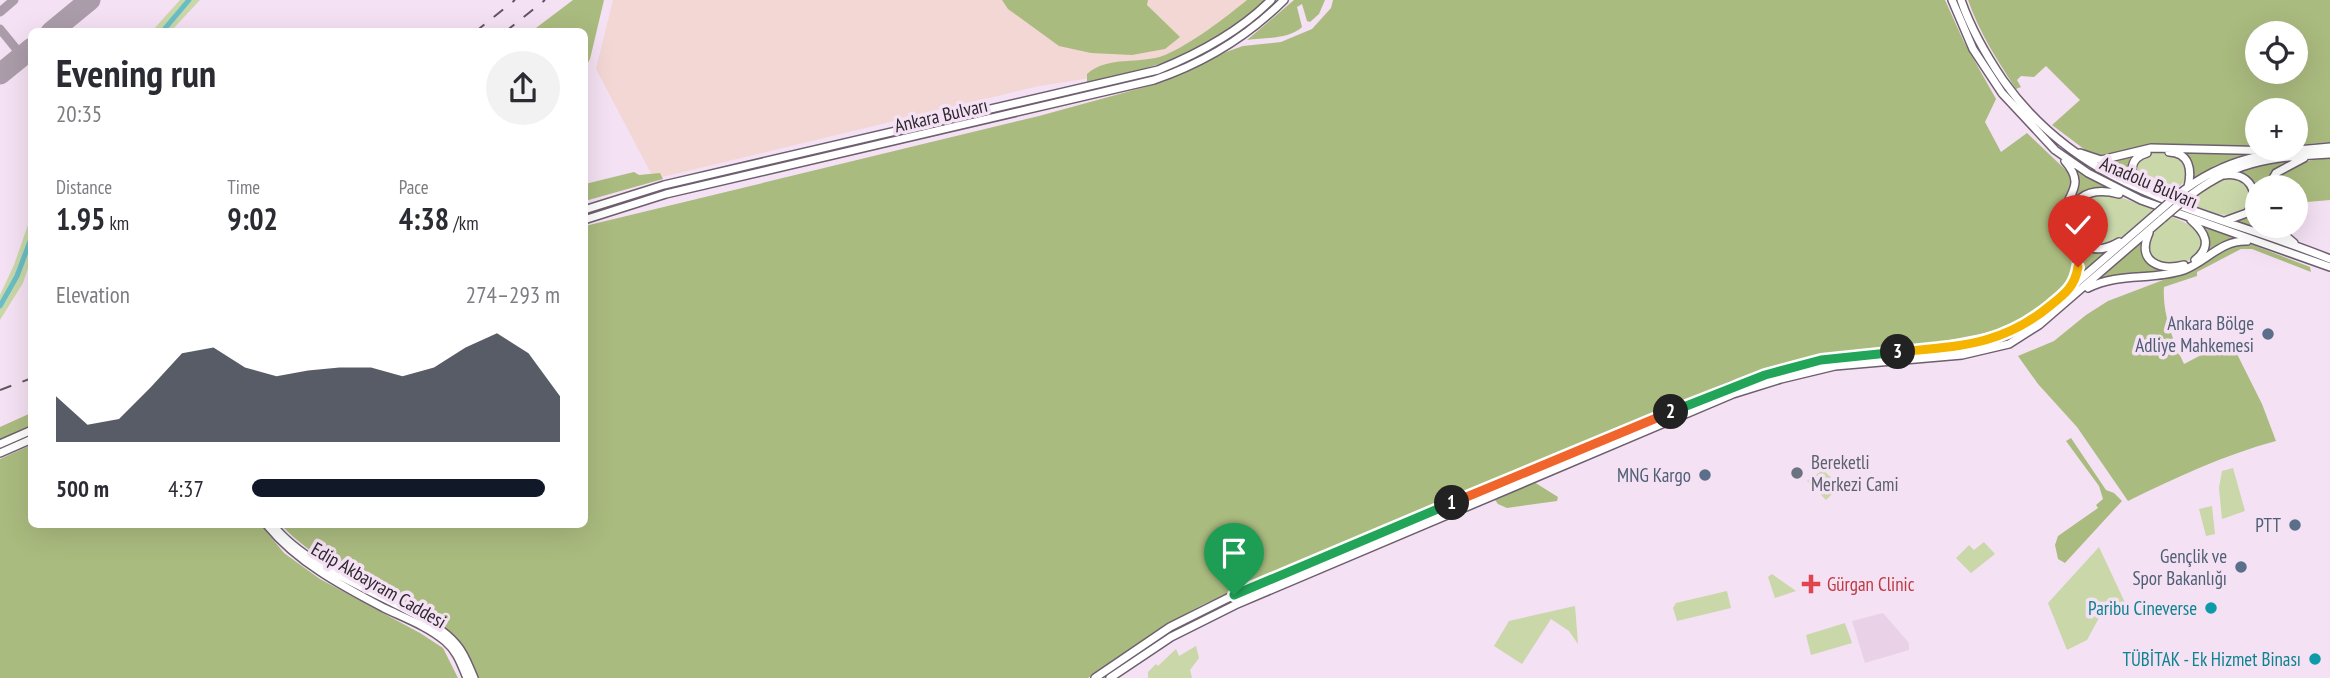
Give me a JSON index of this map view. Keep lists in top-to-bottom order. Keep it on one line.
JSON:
{"streets":{"main road":["Ankara Bulvarı","Anadolu Bulvarı","Edip Akbayram Caddesi"]},"places":{"other":["Ankara Bölge Adliye Mahkemesi","Bereketli Merkezi Cami","MNG Kargo","PTT","Gençlik ve Spor Bakanlığı","Paribu Cineverse","TÜBİTAK - Ek Hizmet Binası"],"health":["Gürgan Clinic"]},"page":{"map_buttons":["+","−"],"heading":["Evening run","20:35"],"stats":[["Distance","1.95 km"],["Time","9:02"],["Pace","4:38 /km"]],"chart":["Elevation","274–293 m"],"pins":["3","2","1"],"list":[{"name":"500 m","note":"4:37"}]}}
